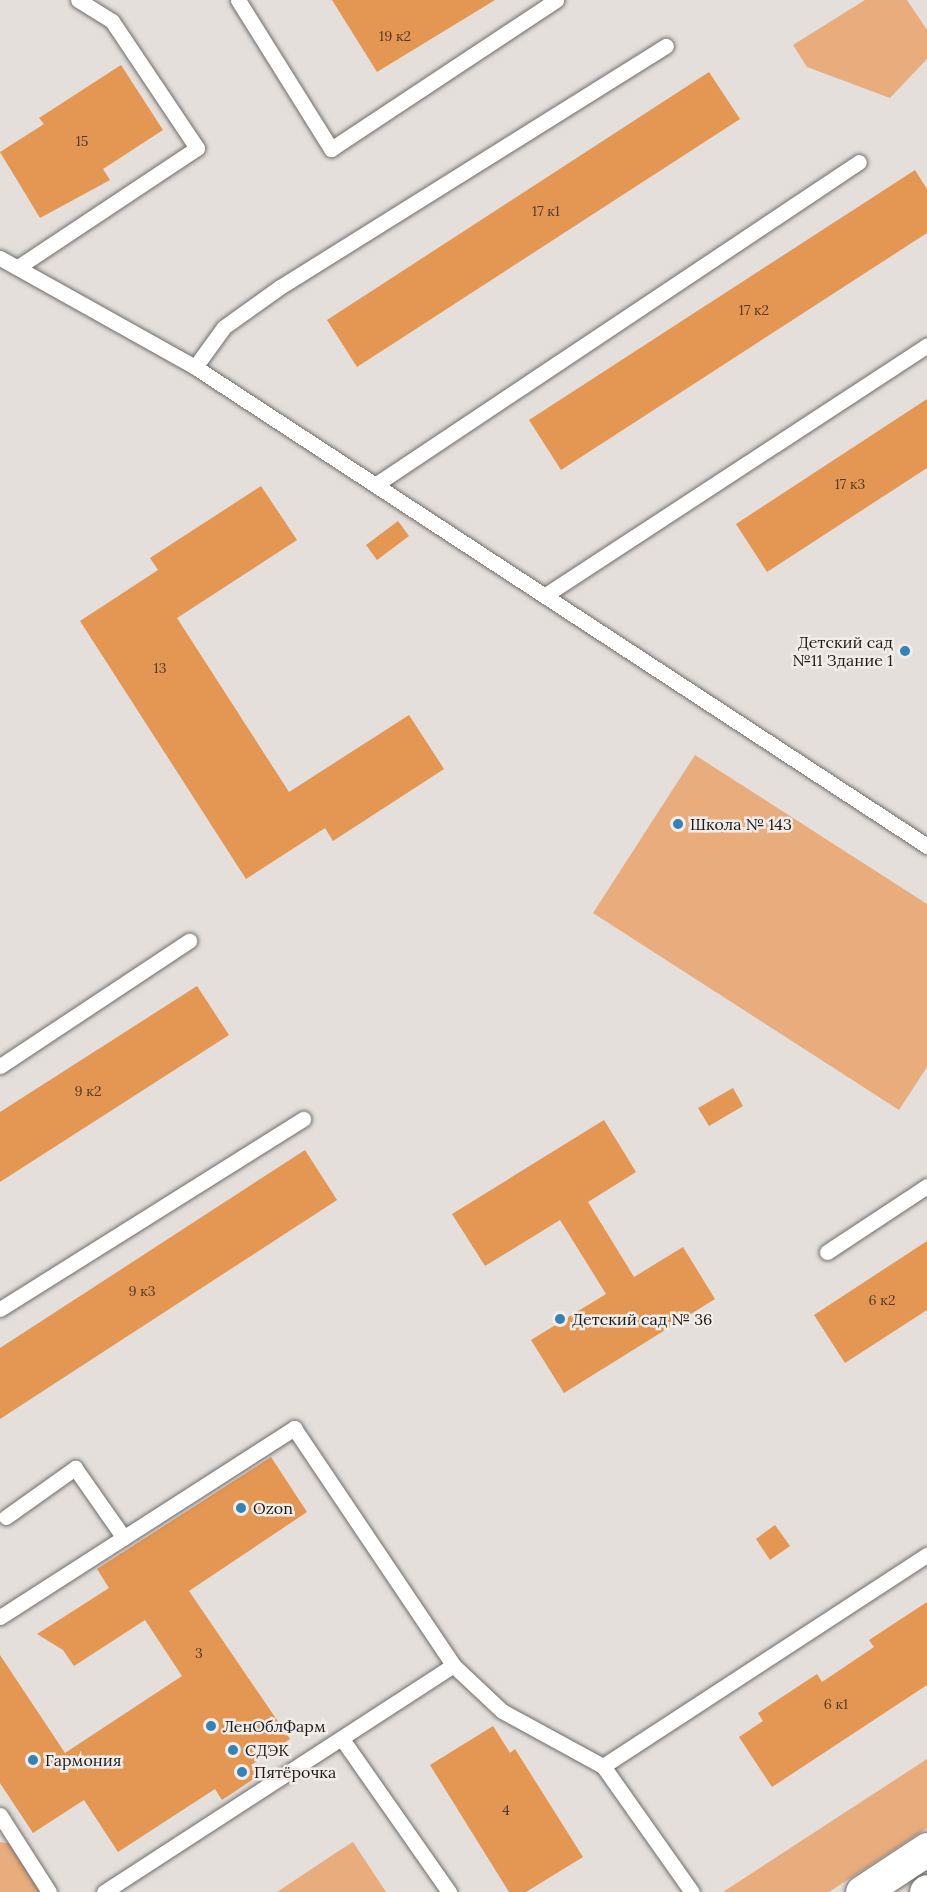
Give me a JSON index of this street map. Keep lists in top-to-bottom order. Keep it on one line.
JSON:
{"places":["Детский сад №11 Здание 1","Школа № 143","Детский сад № 36","Ozon","ЛенОблФарм","СДЭК","Гармония","Пятёрочка"],"house_numbers":["19 к2","15","17 к1","17 к2","17 к3","13","9 к2","9 к3","6 к2","3","6 к1","4"]}
